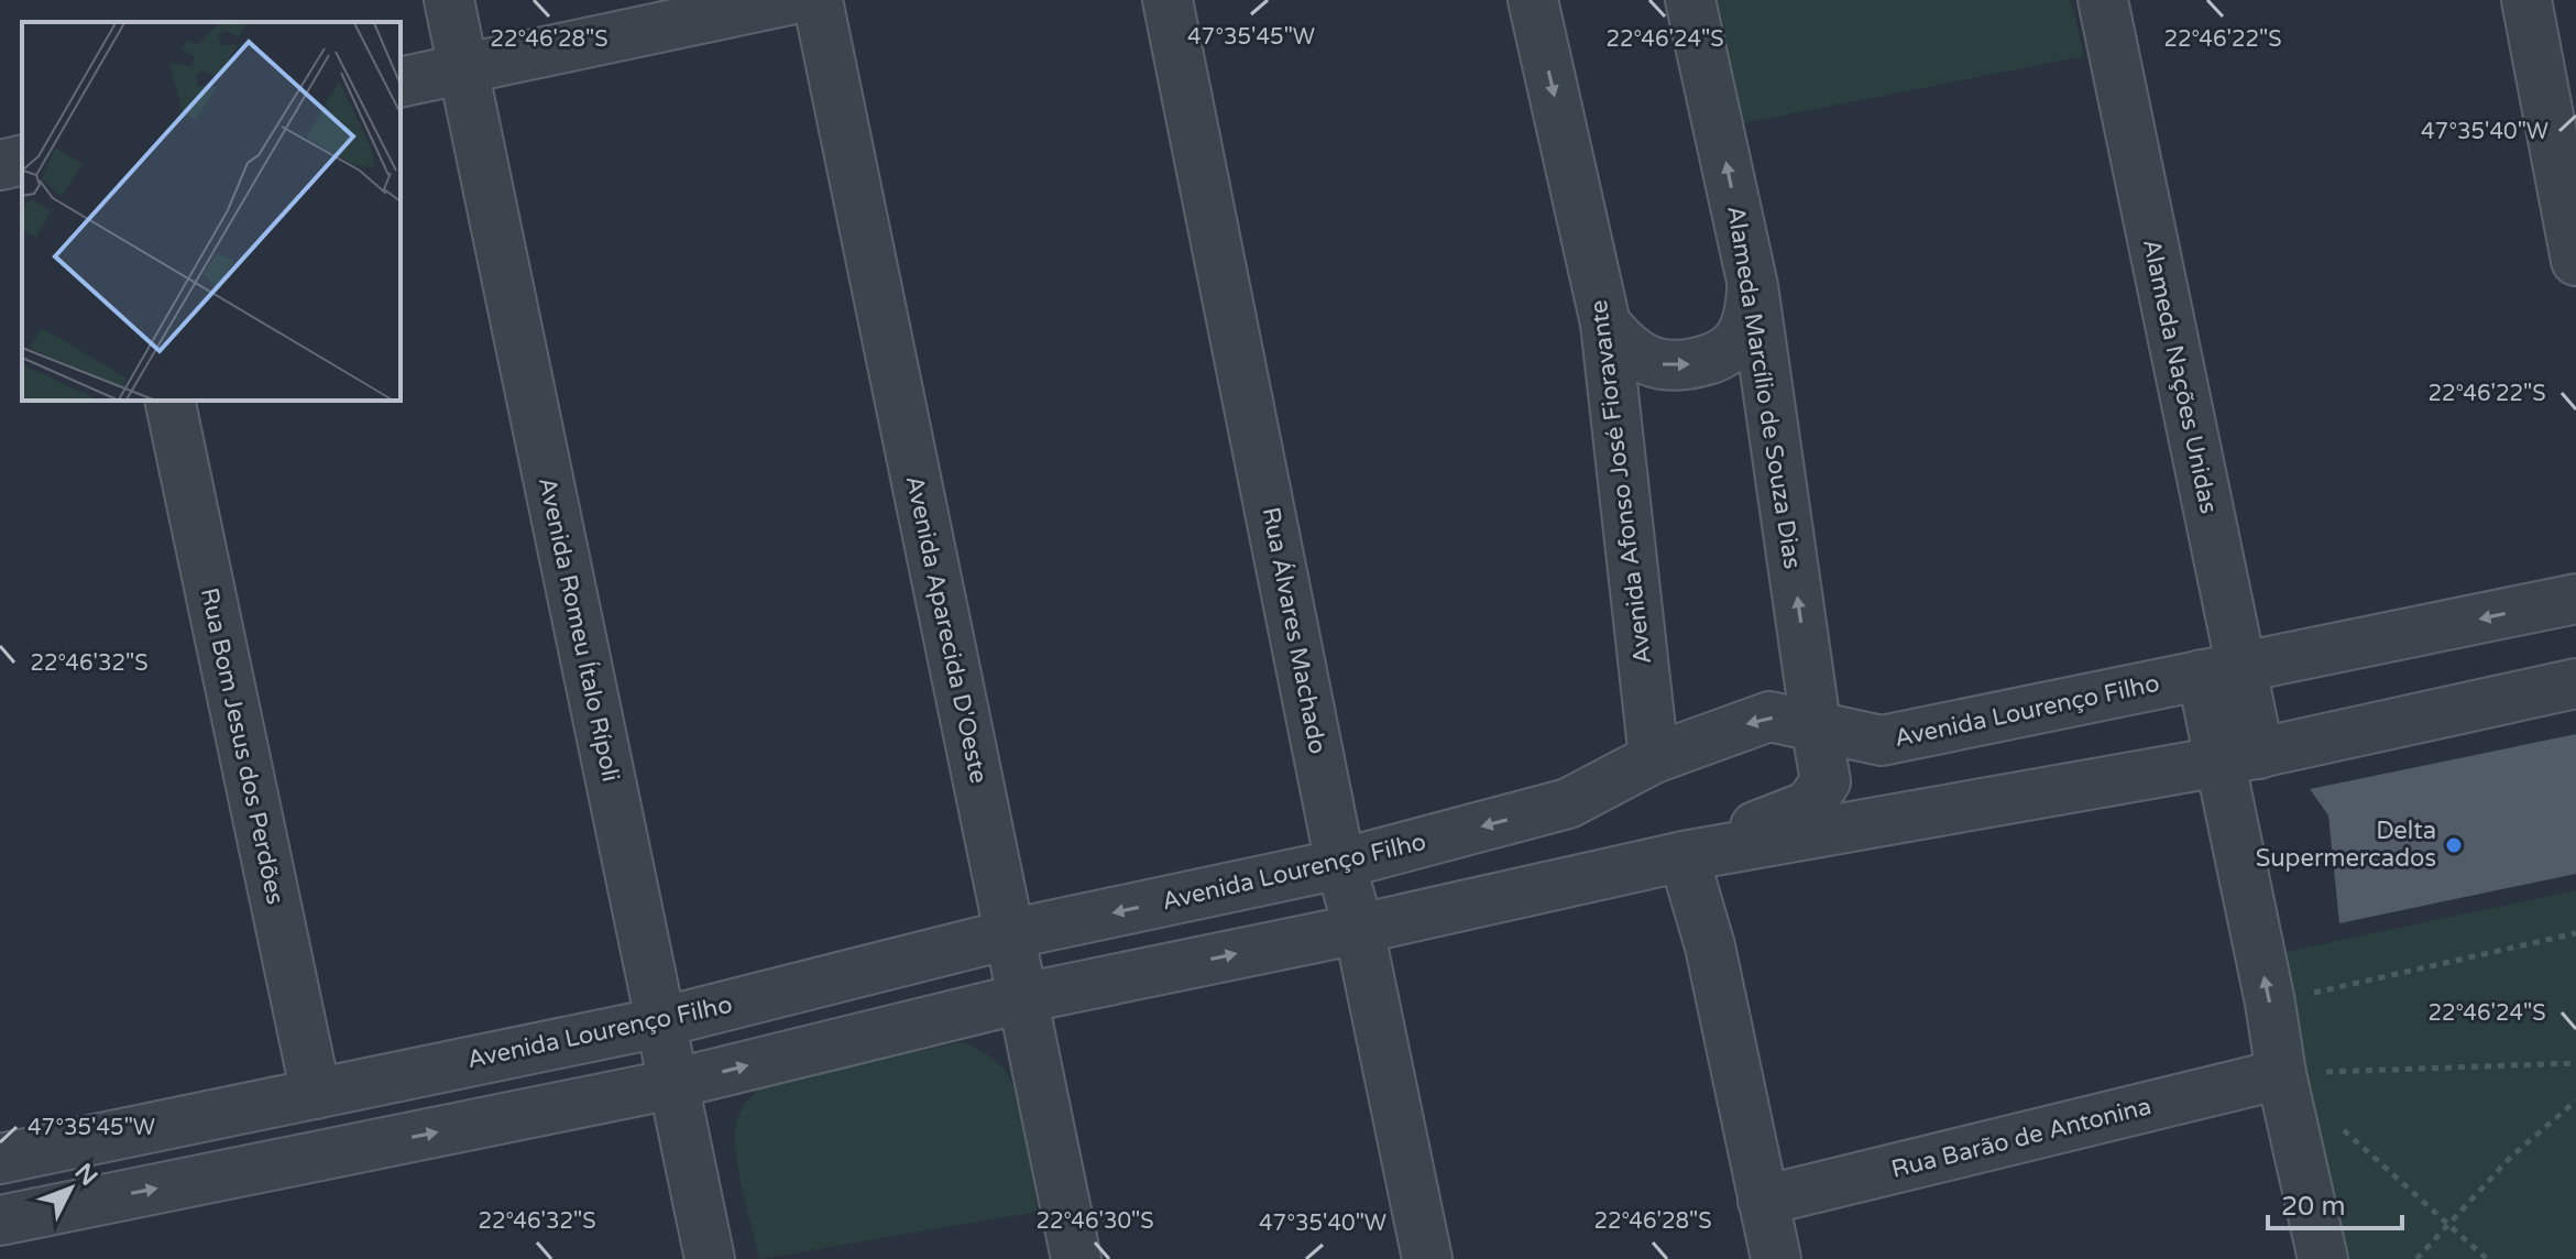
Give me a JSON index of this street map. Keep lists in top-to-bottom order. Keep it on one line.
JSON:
{"streets":{"street":["Alameda Nações Unidas","Alameda Marcílio de Souza Dias","Avenida Afonso José Fioravante","Avenida Romeu Ítalo Rípoli","Avenida Aparecida D'Oeste","Rua Álvares Machado","Avenida Lourenço Filho","Rua Bom Jesus dos Perdões","Rua Barão de Antonina"]},"crossings":[["Alameda Nações Unidas","Avenida Lourenço Filho"],["Alameda Nações Unidas","Rua Barão de Antonina"],["Alameda Marcílio de Souza Dias","Avenida Lourenço Filho"],["Avenida Afonso José Fioravante","Avenida Lourenço Filho"],["Avenida Romeu Ítalo Rípoli","Avenida Lourenço Filho"],["Avenida Aparecida D'Oeste","Avenida Lourenço Filho"],["Rua Álvares Machado","Avenida Lourenço Filho"],["Avenida Lourenço Filho","Rua Bom Jesus dos Perdões"]],"one_way":["Alameda Marcílio de Souza Dias","Avenida Afonso José Fioravante"],"places":["Delta Supermercados"],"scale_bar":"20 m","north":"top right","coordinates":["47°35'45\"W","22°46'22\"S","22°46'28\"S","22°46'24\"S","47°35'40\"W","22°46'32\"S","22°46'30\"S"]}
